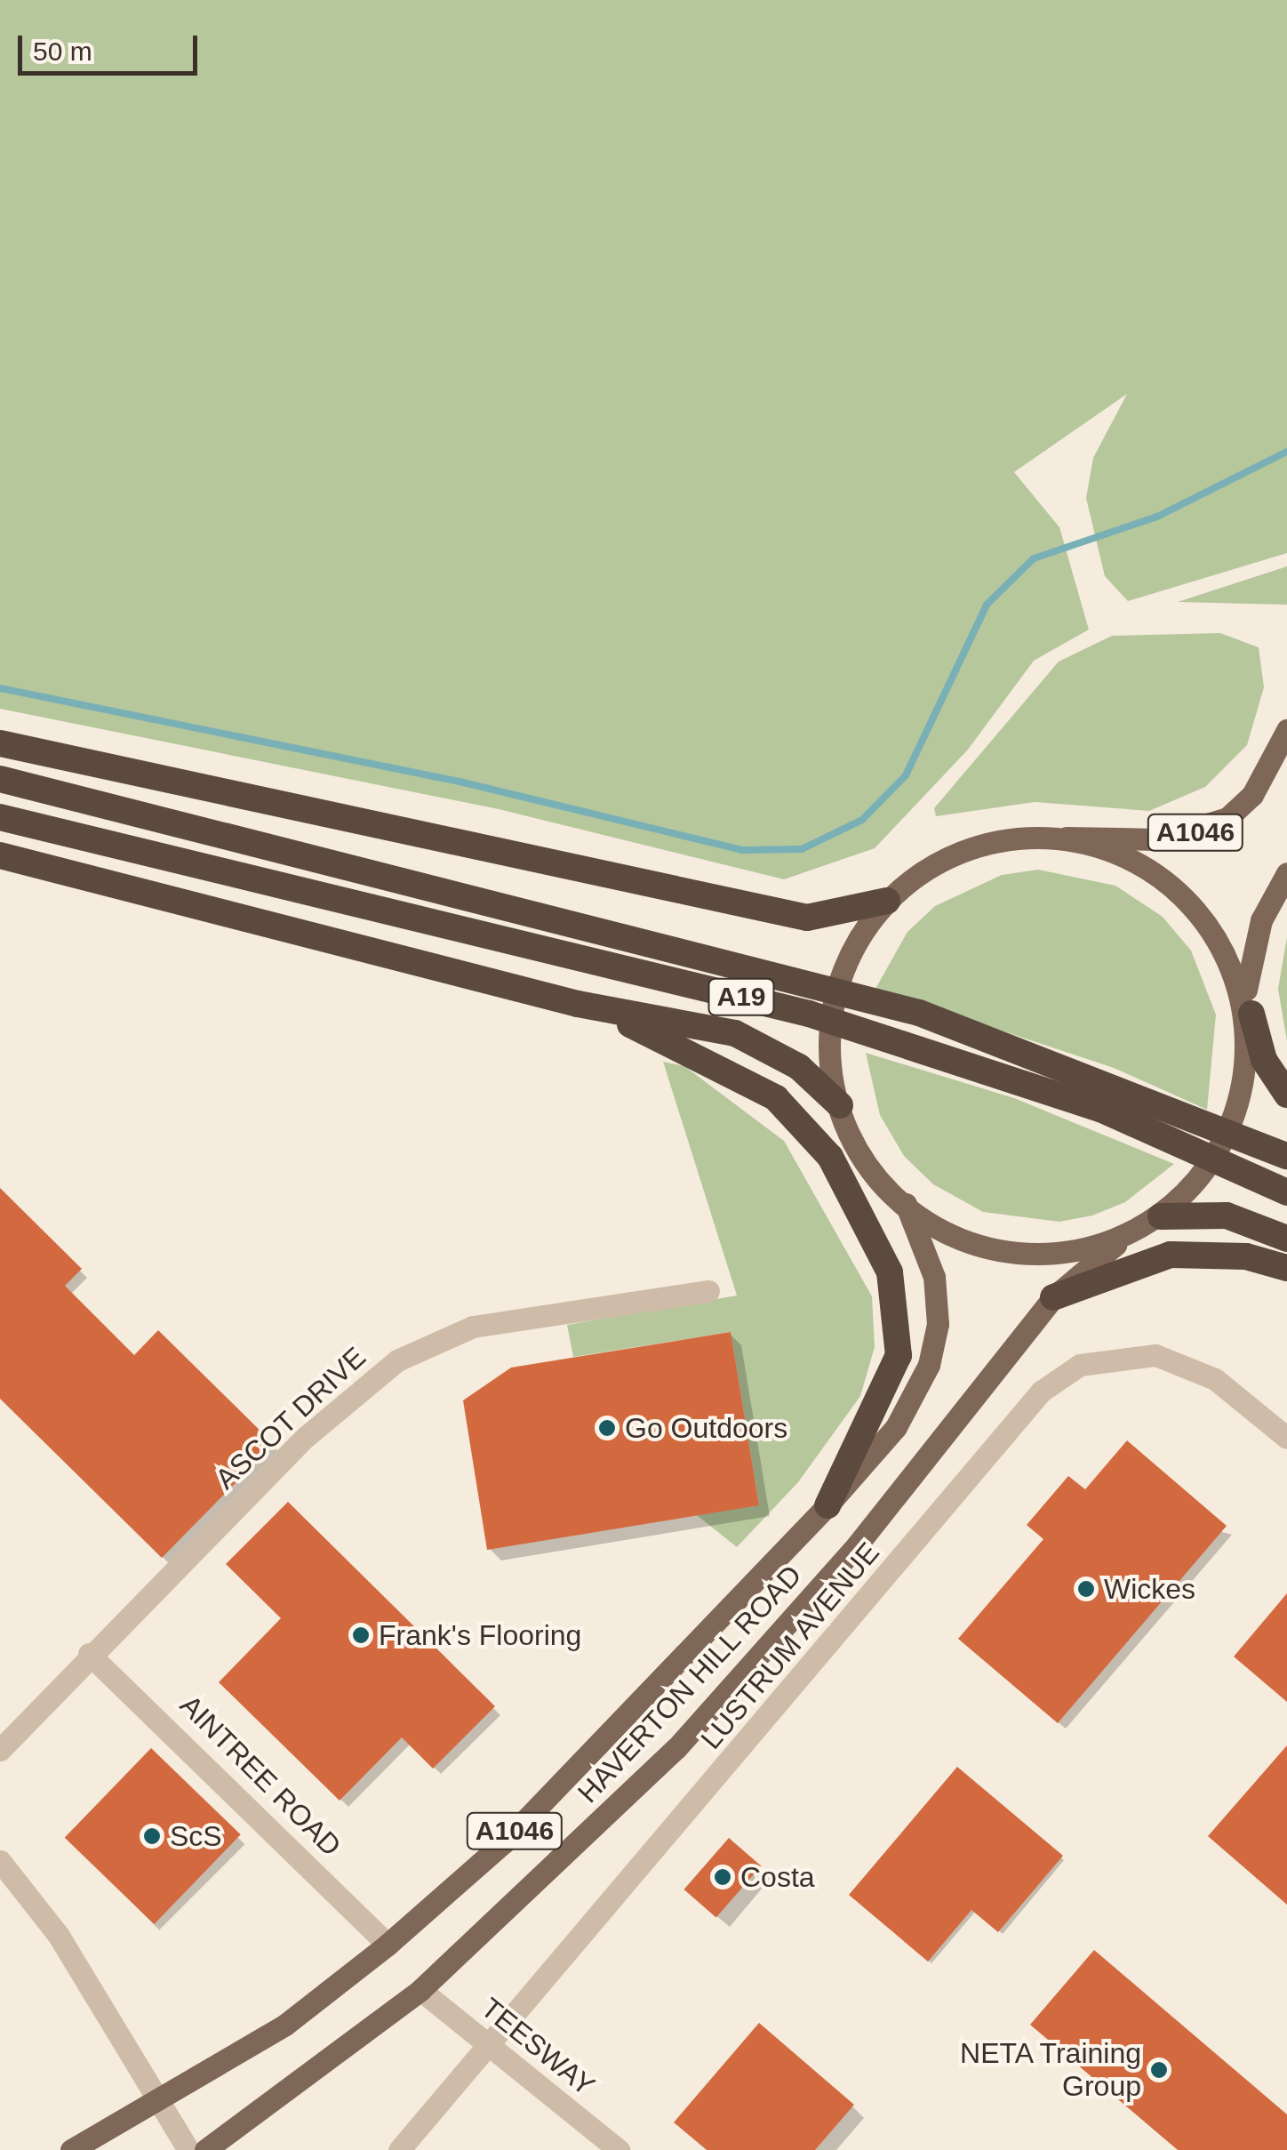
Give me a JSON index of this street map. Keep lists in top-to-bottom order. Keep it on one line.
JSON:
{"streets":{"highway":["A1046","A19"],"main road":["HAVERTON HILL ROAD"],"street":["ASCOT DRIVE","LUSTRUM AVENUE","AINTREE ROAD","TEESWAY"]},"crossings":[["A1046","A19"],["A1046","HAVERTON HILL ROAD"],["ASCOT DRIVE","AINTREE ROAD"],["LUSTRUM AVENUE","TEESWAY"],["HAVERTON HILL ROAD","AINTREE ROAD"],["HAVERTON HILL ROAD","TEESWAY"]],"places":["Go Outdoors","Wickes","Frank's Flooring","ScS","Costa","NETA Training Group"],"scale_bar":"50 m"}
